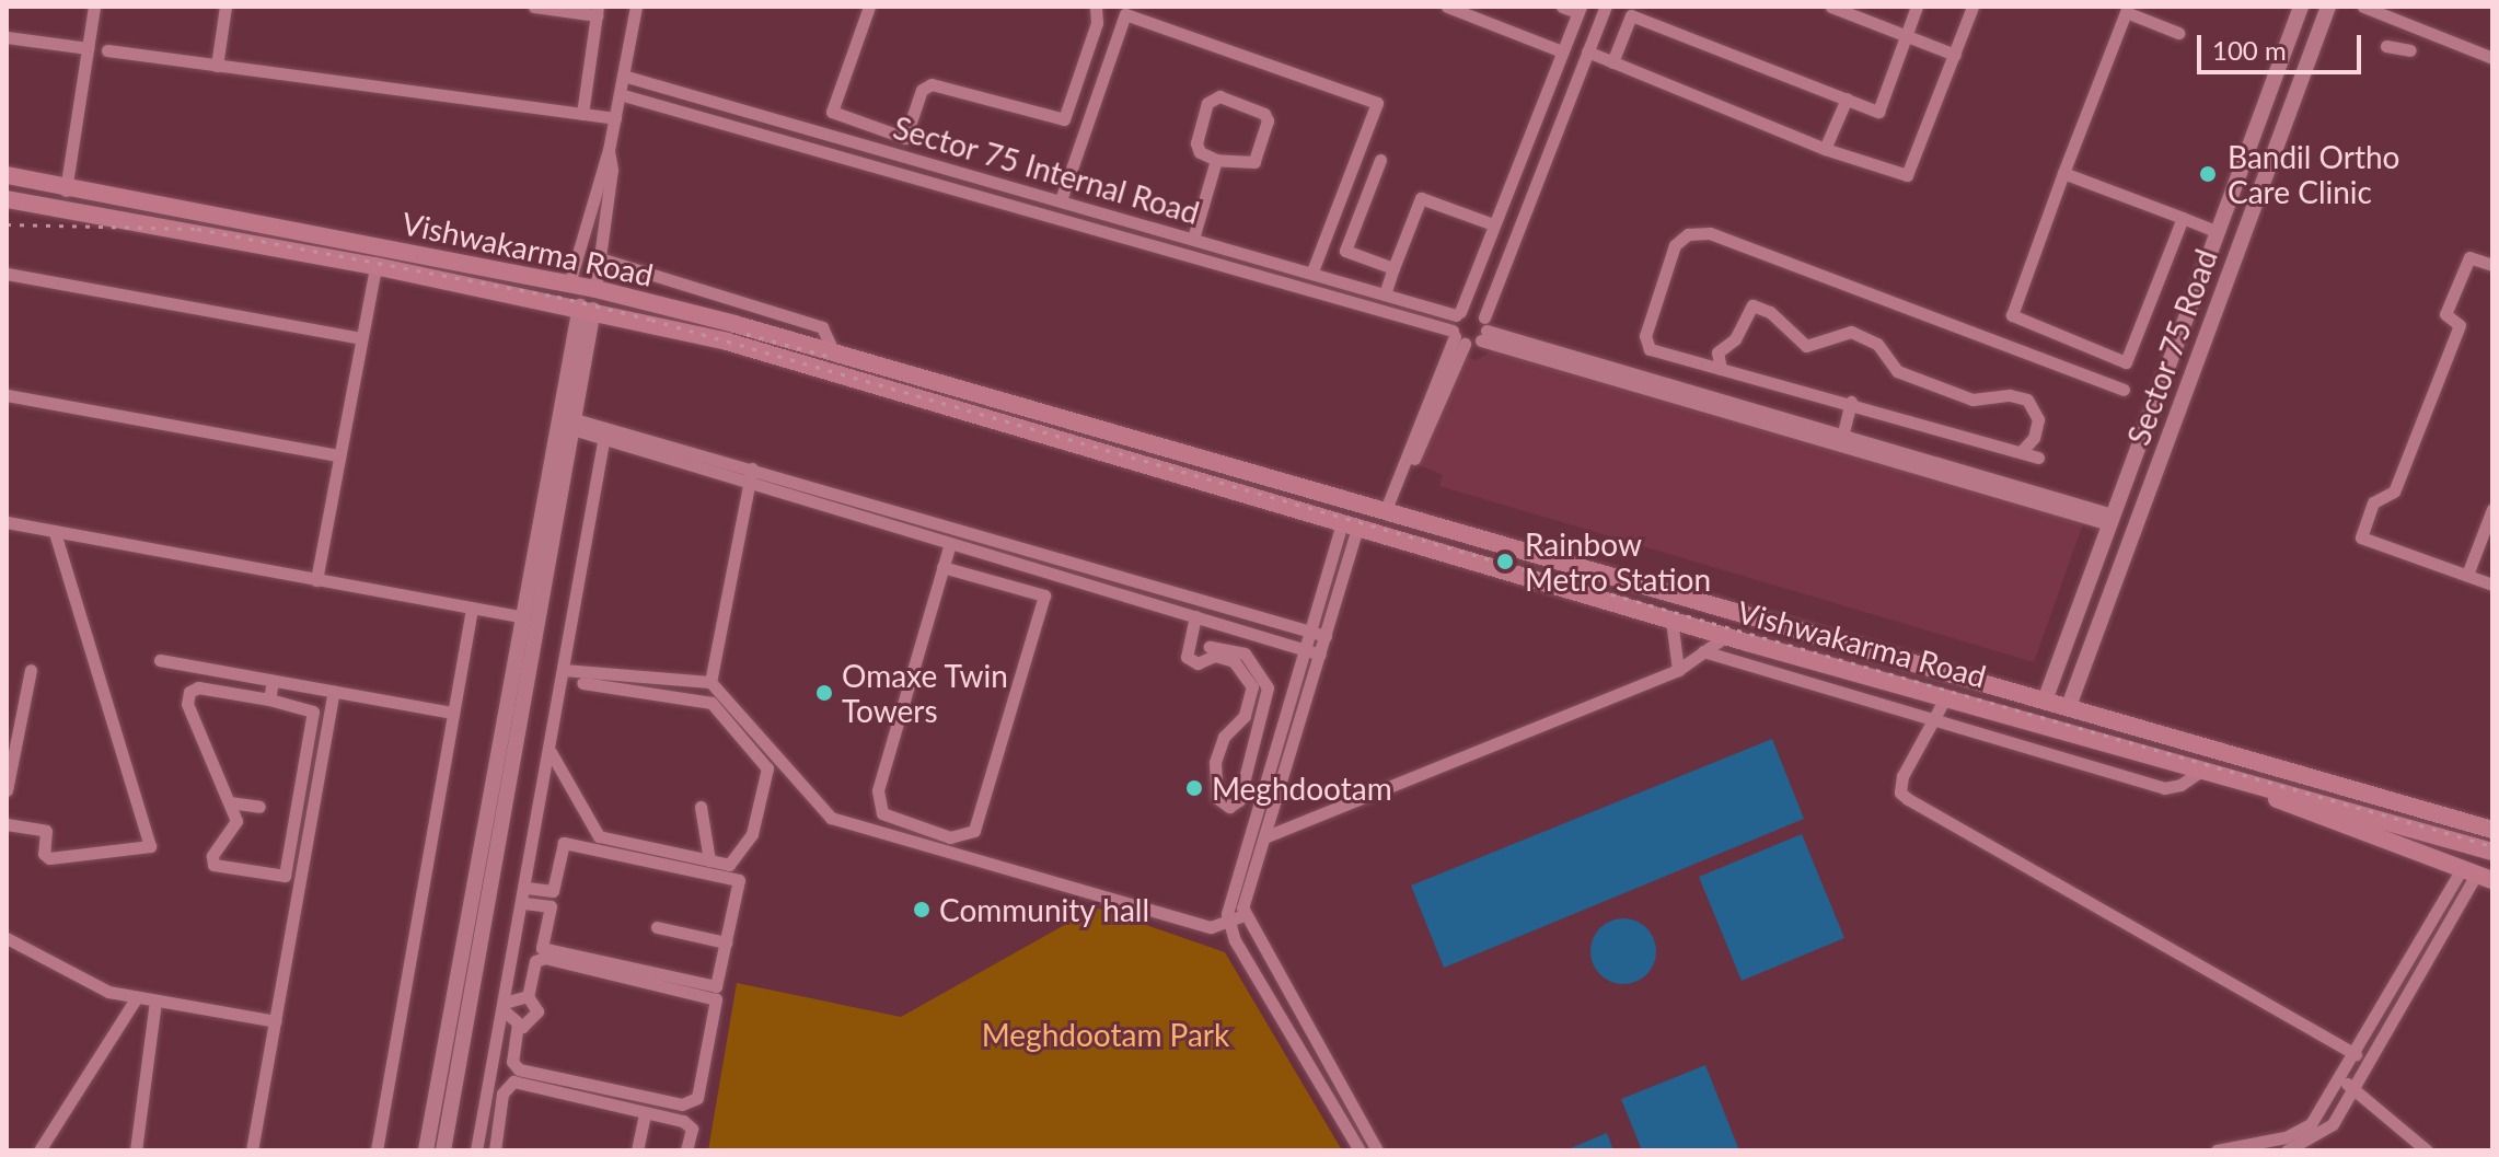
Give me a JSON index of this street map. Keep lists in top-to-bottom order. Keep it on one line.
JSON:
{"streets":{"main road":["Vishwakarma Road"],"street":["Sector 75 Internal Road","Sector 75 Road"]},"crossings":[["Vishwakarma Road","Sector 75 Road"]],"parks":["Meghdootam Park"],"places":["Bandil Ortho Care Clinic","Rainbow Metro Station","Omaxe Twin Towers","Meghdootam","Community hall"],"scale_bar":"100 m"}
